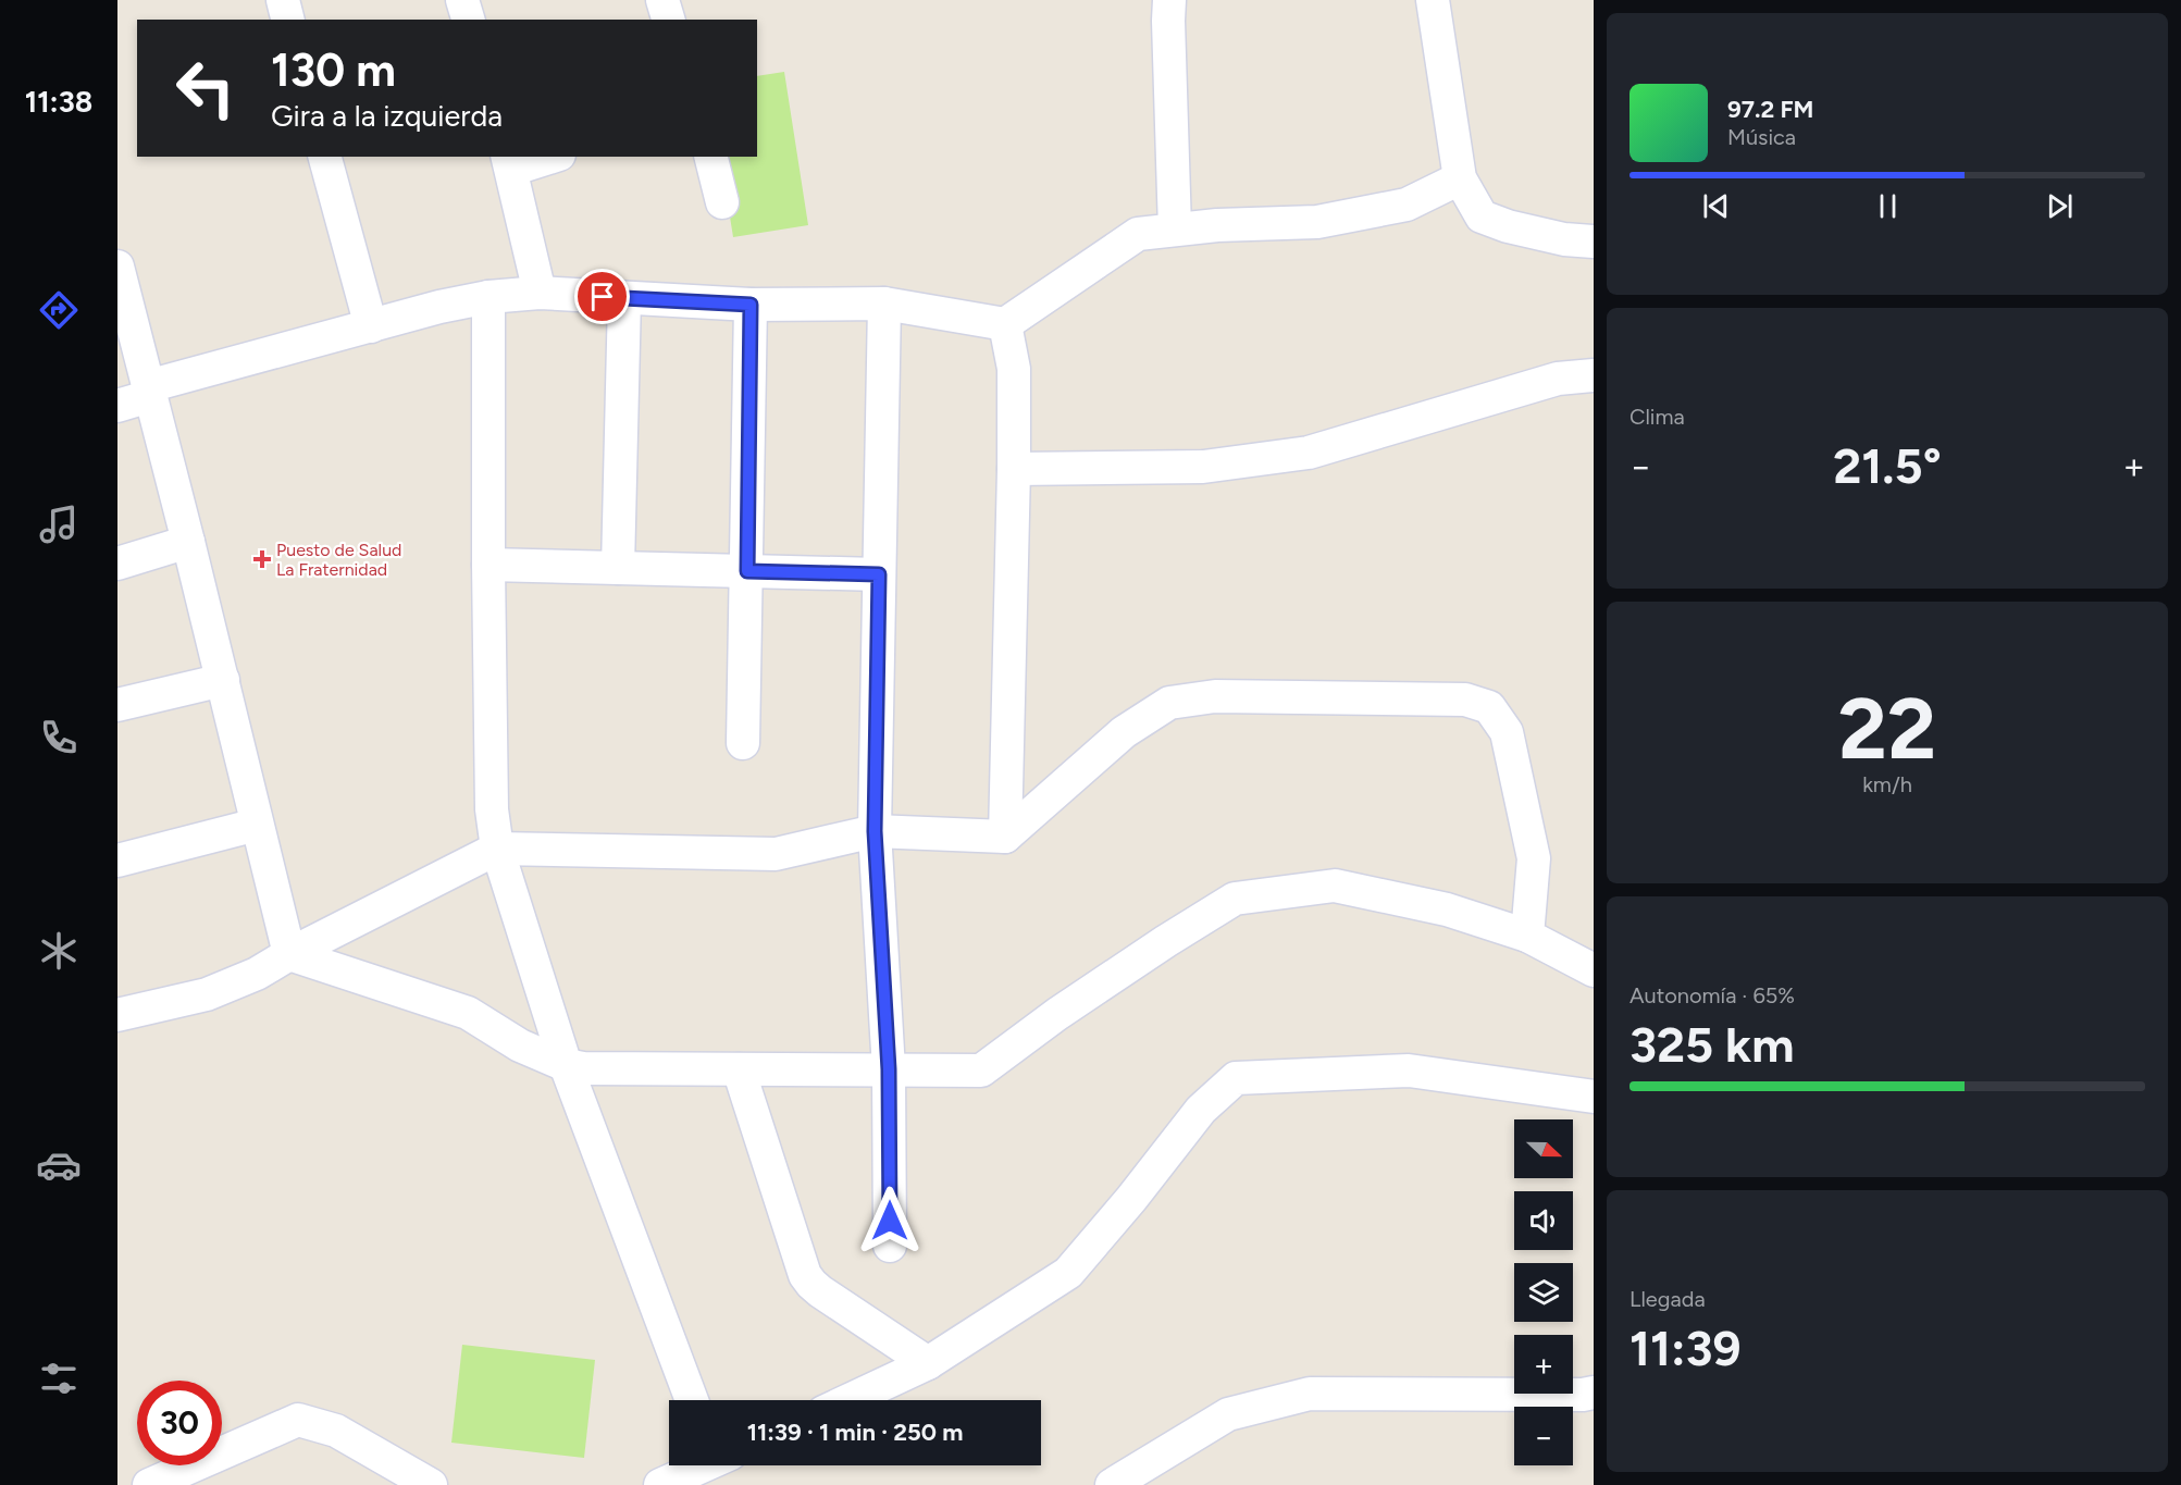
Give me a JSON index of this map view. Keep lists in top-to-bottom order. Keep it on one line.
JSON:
{"places":{"health":["Puesto de Salud La Fraternidad"]},"north":"right","page":{"tabs":"11:38","turn":["130 m","Gira a la izquierda"],"song":["97.2 FM","Música"],"tile":["Clima",["22","km/h"],["Autonomía · 65%","325 km"],["Llegada","11:39"]],"heat":["−","21.5°","+"],"map_buttons":["+","−"],"limit":"30","trip":"11:39 · 1 min · 250 m"}}
